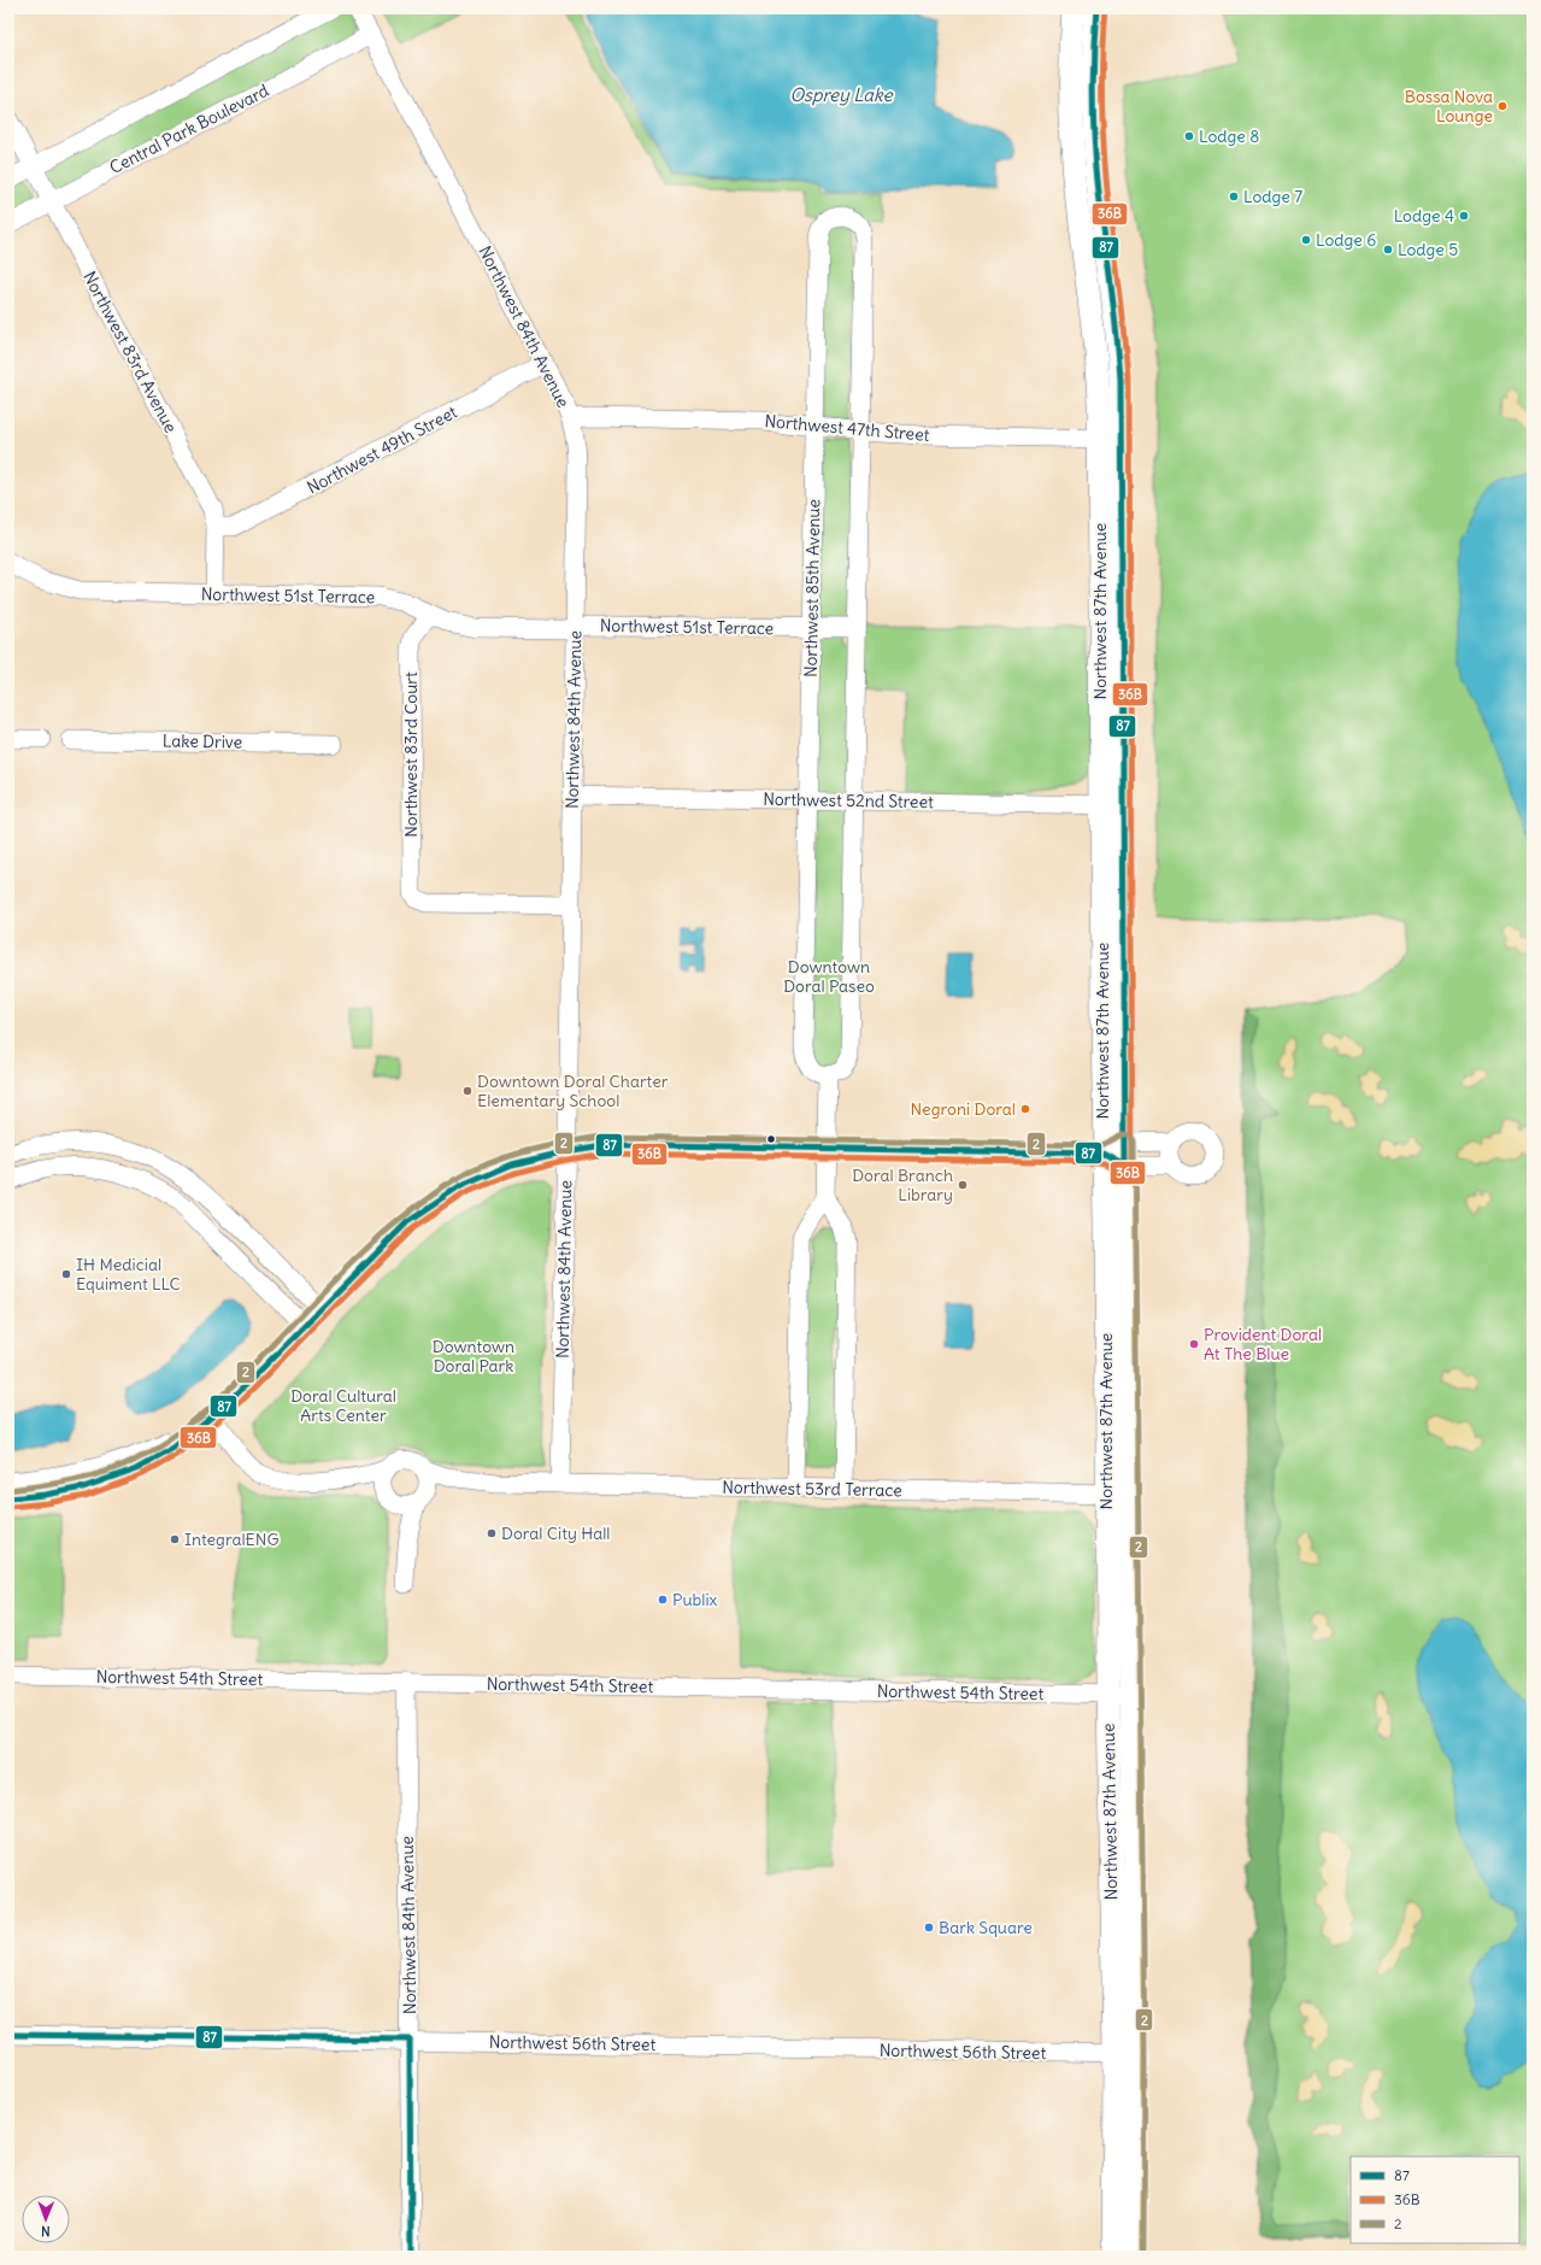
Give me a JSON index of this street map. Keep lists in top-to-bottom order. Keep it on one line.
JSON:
{"streets":{"main road":["Northwest 87th Avenue"],"street":["Central Park Boulevard","Northwest 84th Avenue","Northwest 83rd Avenue","Northwest 47th Street","Northwest 49th Street","Northwest 85th Avenue","Northwest 51st Terrace","Lake Drive","Northwest 83rd Court","Northwest 52nd Street","Northwest 53rd Terrace","Northwest 54th Street","Northwest 56th Street"]},"crossings":[["Central Park Boulevard","Northwest 84th Avenue"],["Central Park Boulevard","Northwest 83rd Avenue"],["Northwest 84th Avenue","Northwest 47th Street"],["Northwest 84th Avenue","Northwest 49th Street"],["Northwest 84th Avenue","Northwest 51st Terrace"],["Northwest 84th Avenue","Northwest 83rd Court"],["Northwest 84th Avenue","Northwest 52nd Street"],["Northwest 84th Avenue","Northwest 53rd Terrace"],["Northwest 84th Avenue","Northwest 54th Street"],["Northwest 84th Avenue","Northwest 56th Street"],["Northwest 83rd Avenue","Northwest 49th Street"],["Northwest 83rd Avenue","Northwest 51st Terrace"],["Northwest 47th Street","Northwest 85th Avenue"],["Northwest 47th Street","Northwest 87th Avenue"],["Northwest 85th Avenue","Northwest 51st Terrace"],["Northwest 85th Avenue","Northwest 52nd Street"],["Northwest 51st Terrace","Northwest 83rd Court"],["Northwest 87th Avenue","Northwest 52nd Street"],["Northwest 87th Avenue","Northwest 53rd Terrace"],["Northwest 87th Avenue","Northwest 54th Street"],["Northwest 87th Avenue","Northwest 56th Street"]],"water":["Osprey Lake"],"parks":["Downtown Doral Paseo","Downtown Doral Park","Doral Cultural Arts Center"],"places":["Bossa Nova Lounge","Lodge 8","Lodge 7","Lodge 4","Lodge 6","Lodge 5","Downtown Doral Charter Elementary School","Negroni Doral","Doral Branch Library","IH Medicial Equiment LLC","Provident Doral At The Blue","Doral City Hall","IntegralENG","Publix","Bark Square"],"lines":["transit line 87","transit line 36B","transit line 2"],"legend":["87","36B","2"],"north":"bottom"}
